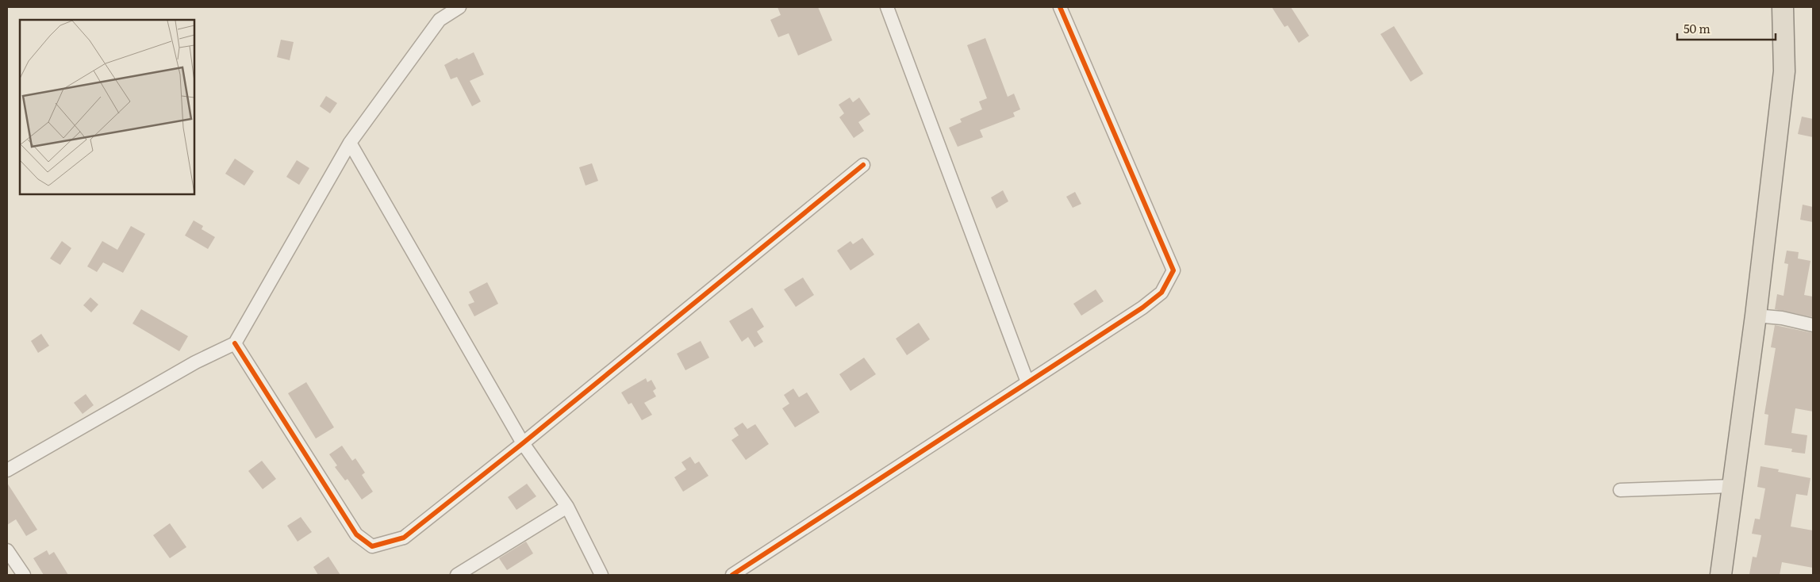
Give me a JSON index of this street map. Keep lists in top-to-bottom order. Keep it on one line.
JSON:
{"scale_bar":"50 m"}
